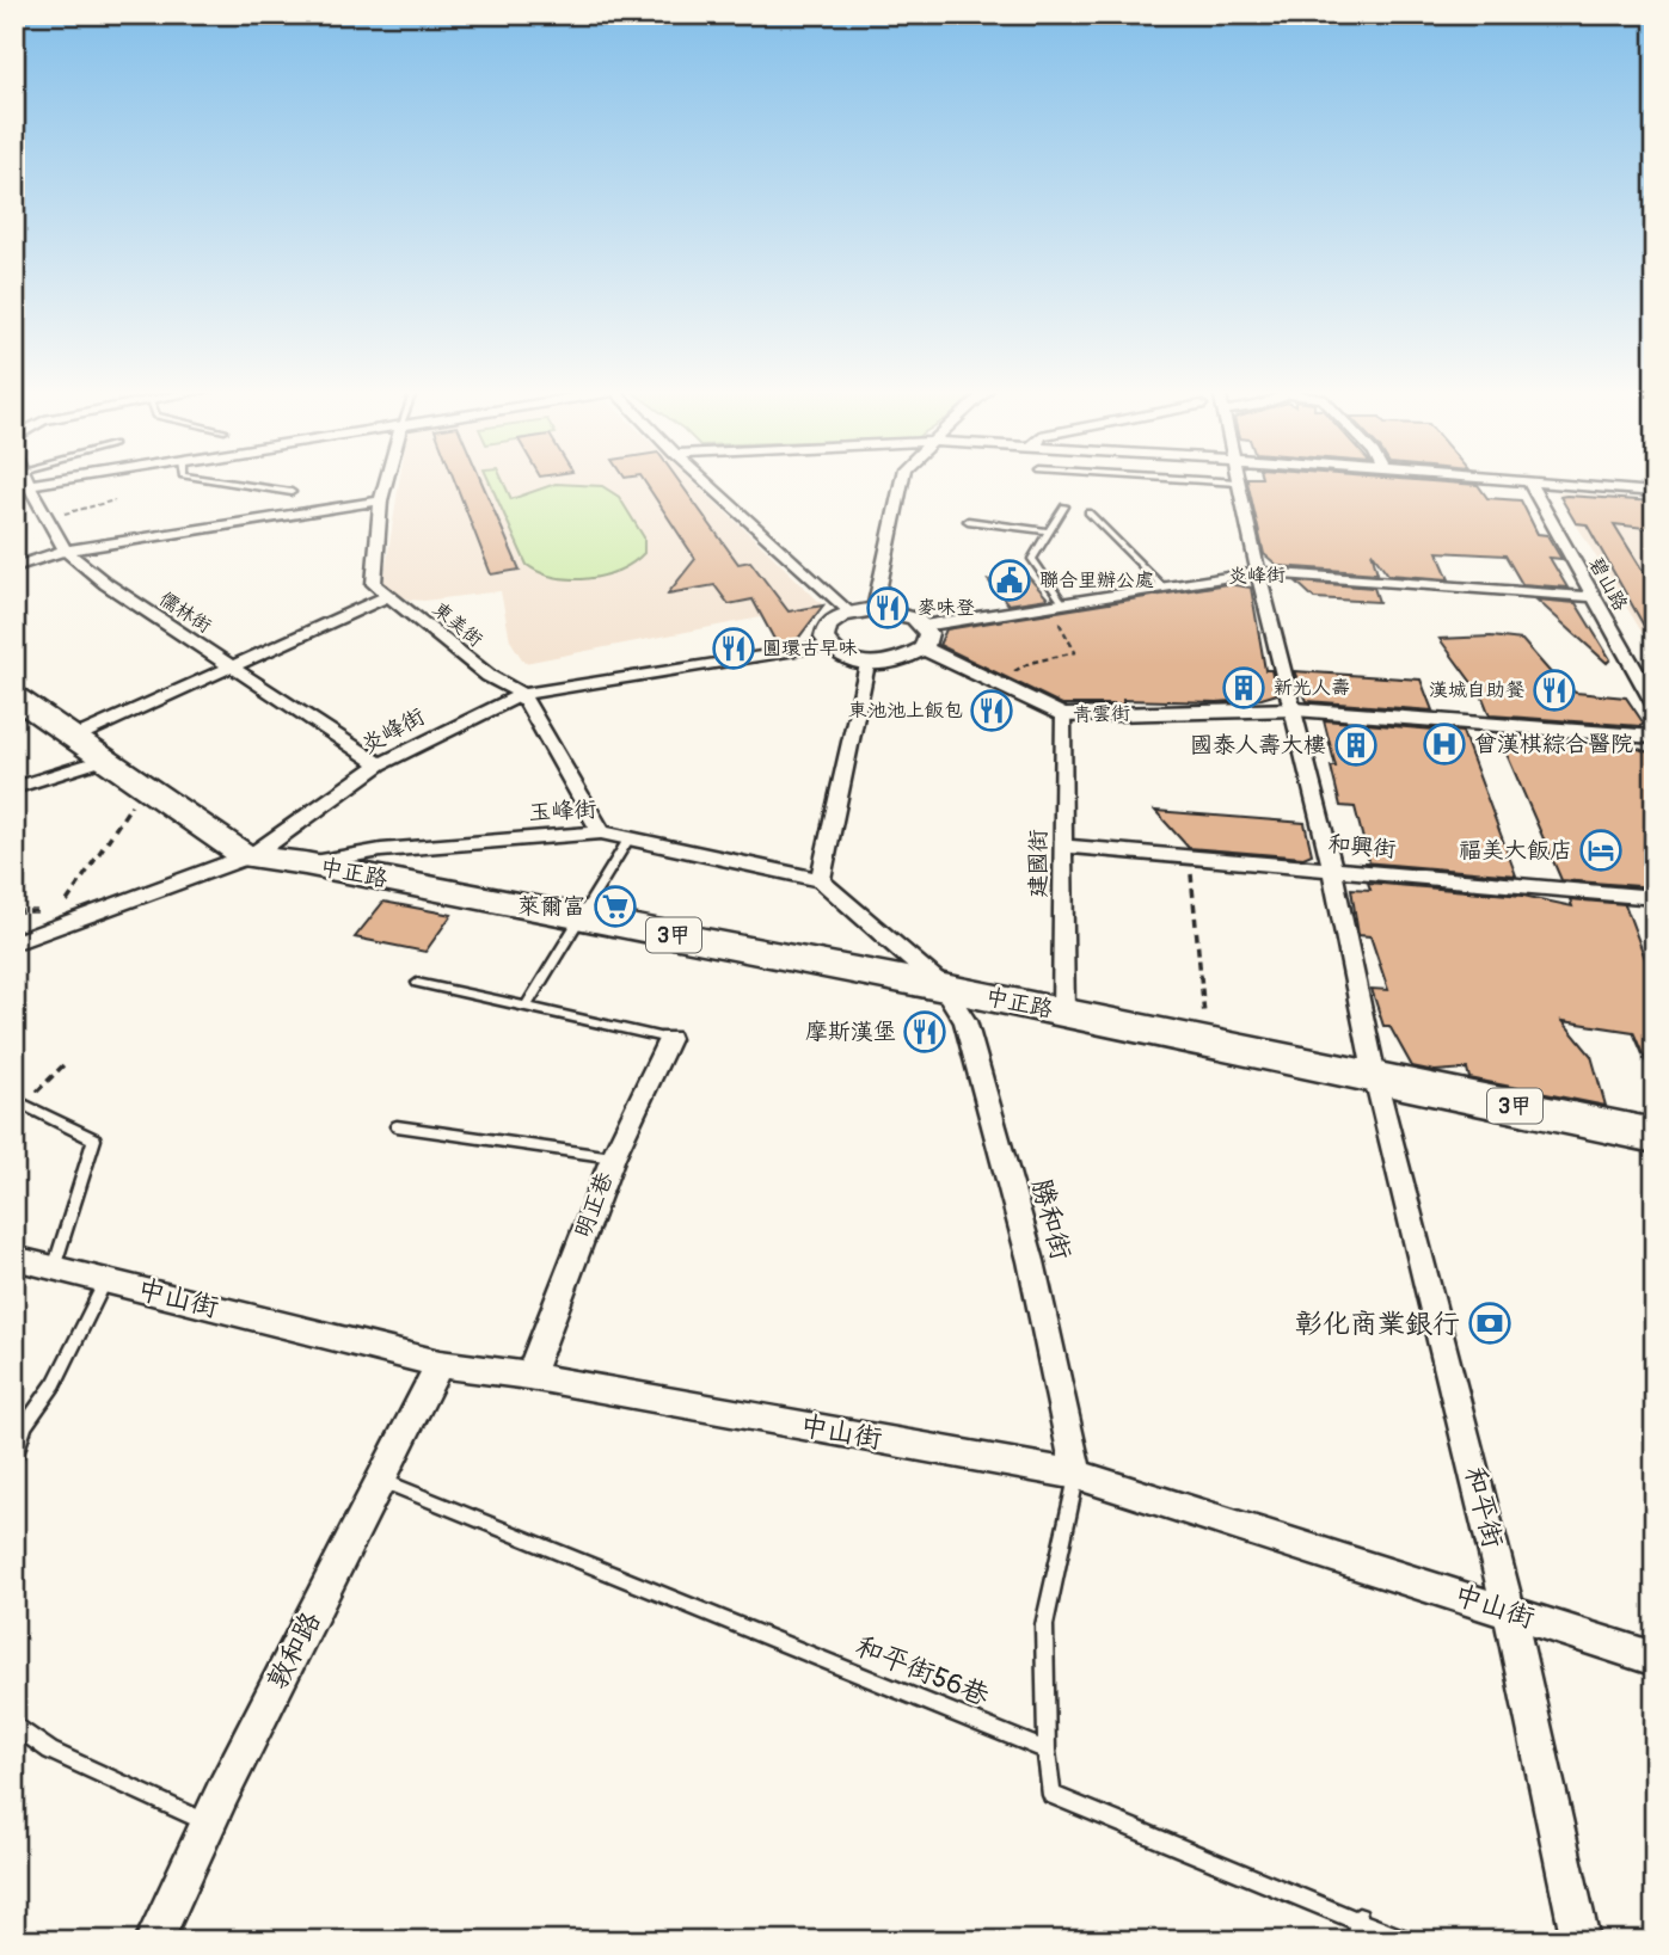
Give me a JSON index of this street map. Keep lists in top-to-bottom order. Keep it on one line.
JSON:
{"streets":{"main road":["中正路","3甲"],"street":["炎峰街","碧山路","儒林街","東美街","青雲街","玉峰街","和興街","建國街","明正巷","勝和街","中山街","和平街","敦和路"],"lane":["和平街56巷"]},"crossings":[["炎峰街","碧山路"],["炎峰街","儒林街"],["炎峰街","東美街"],["炎峰街","中正路"],["青雲街","建國街"],["玉峰街","中正路"],["玉峰街","勝和街"],["和興街","建國街"],["建國街","中正路"],["中正路","3甲"],["中正路","勝和街"],["中正路","和平街"],["3甲","和平街"],["明正巷","中山街"],["勝和街","中山街"],["中山街","和平街"],["中山街","敦和路"],["敦和路","和平街56巷"]],"places":{"public building":["聯合里辦公處"],"restaurant":["麥味登","圓環古早味","漢城自助餐","東池池上飯包","摩斯漢堡"],"building":["新光人壽","國泰人壽大樓"],"hospital":["曾漢棋綜合醫院"],"hotel":["福美大飯店"],"supermarket":["萊爾富"],"bank":["彰化商業銀行"]}}
